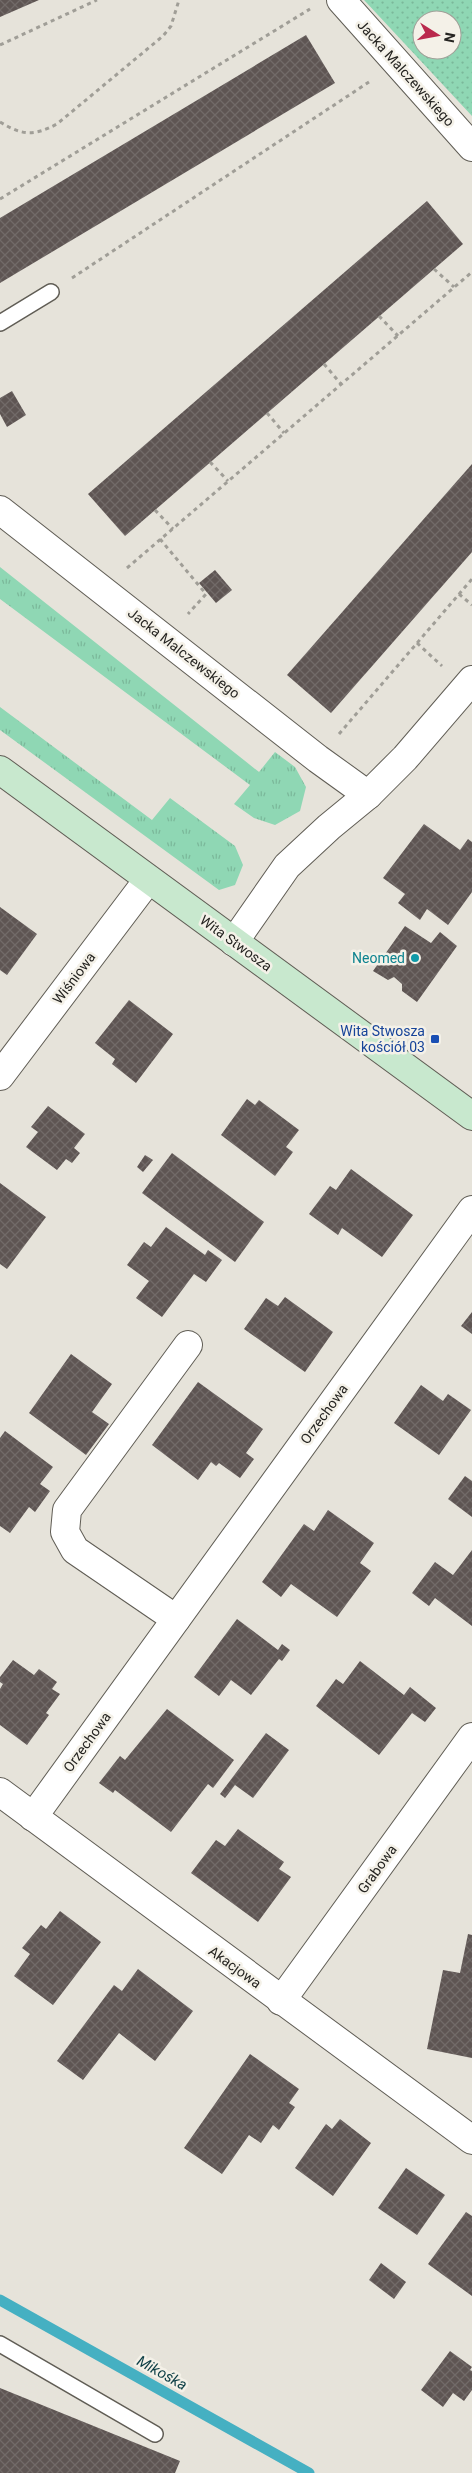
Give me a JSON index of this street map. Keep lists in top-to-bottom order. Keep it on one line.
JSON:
{"streets":{"street":["Jacka Malczewskiego","Wita Stwosza","Wiśniowa","Orzechowa","Grabowa","Akacjowa"]},"crossings":[["Wita Stwosza","Wiśniowa"],["Orzechowa","Akacjowa"],["Grabowa","Akacjowa"]],"water":["Mikośka"],"places":{"other":["Neomed"],"transit":["Wita Stwosza kościół 03"]},"north":"right"}
